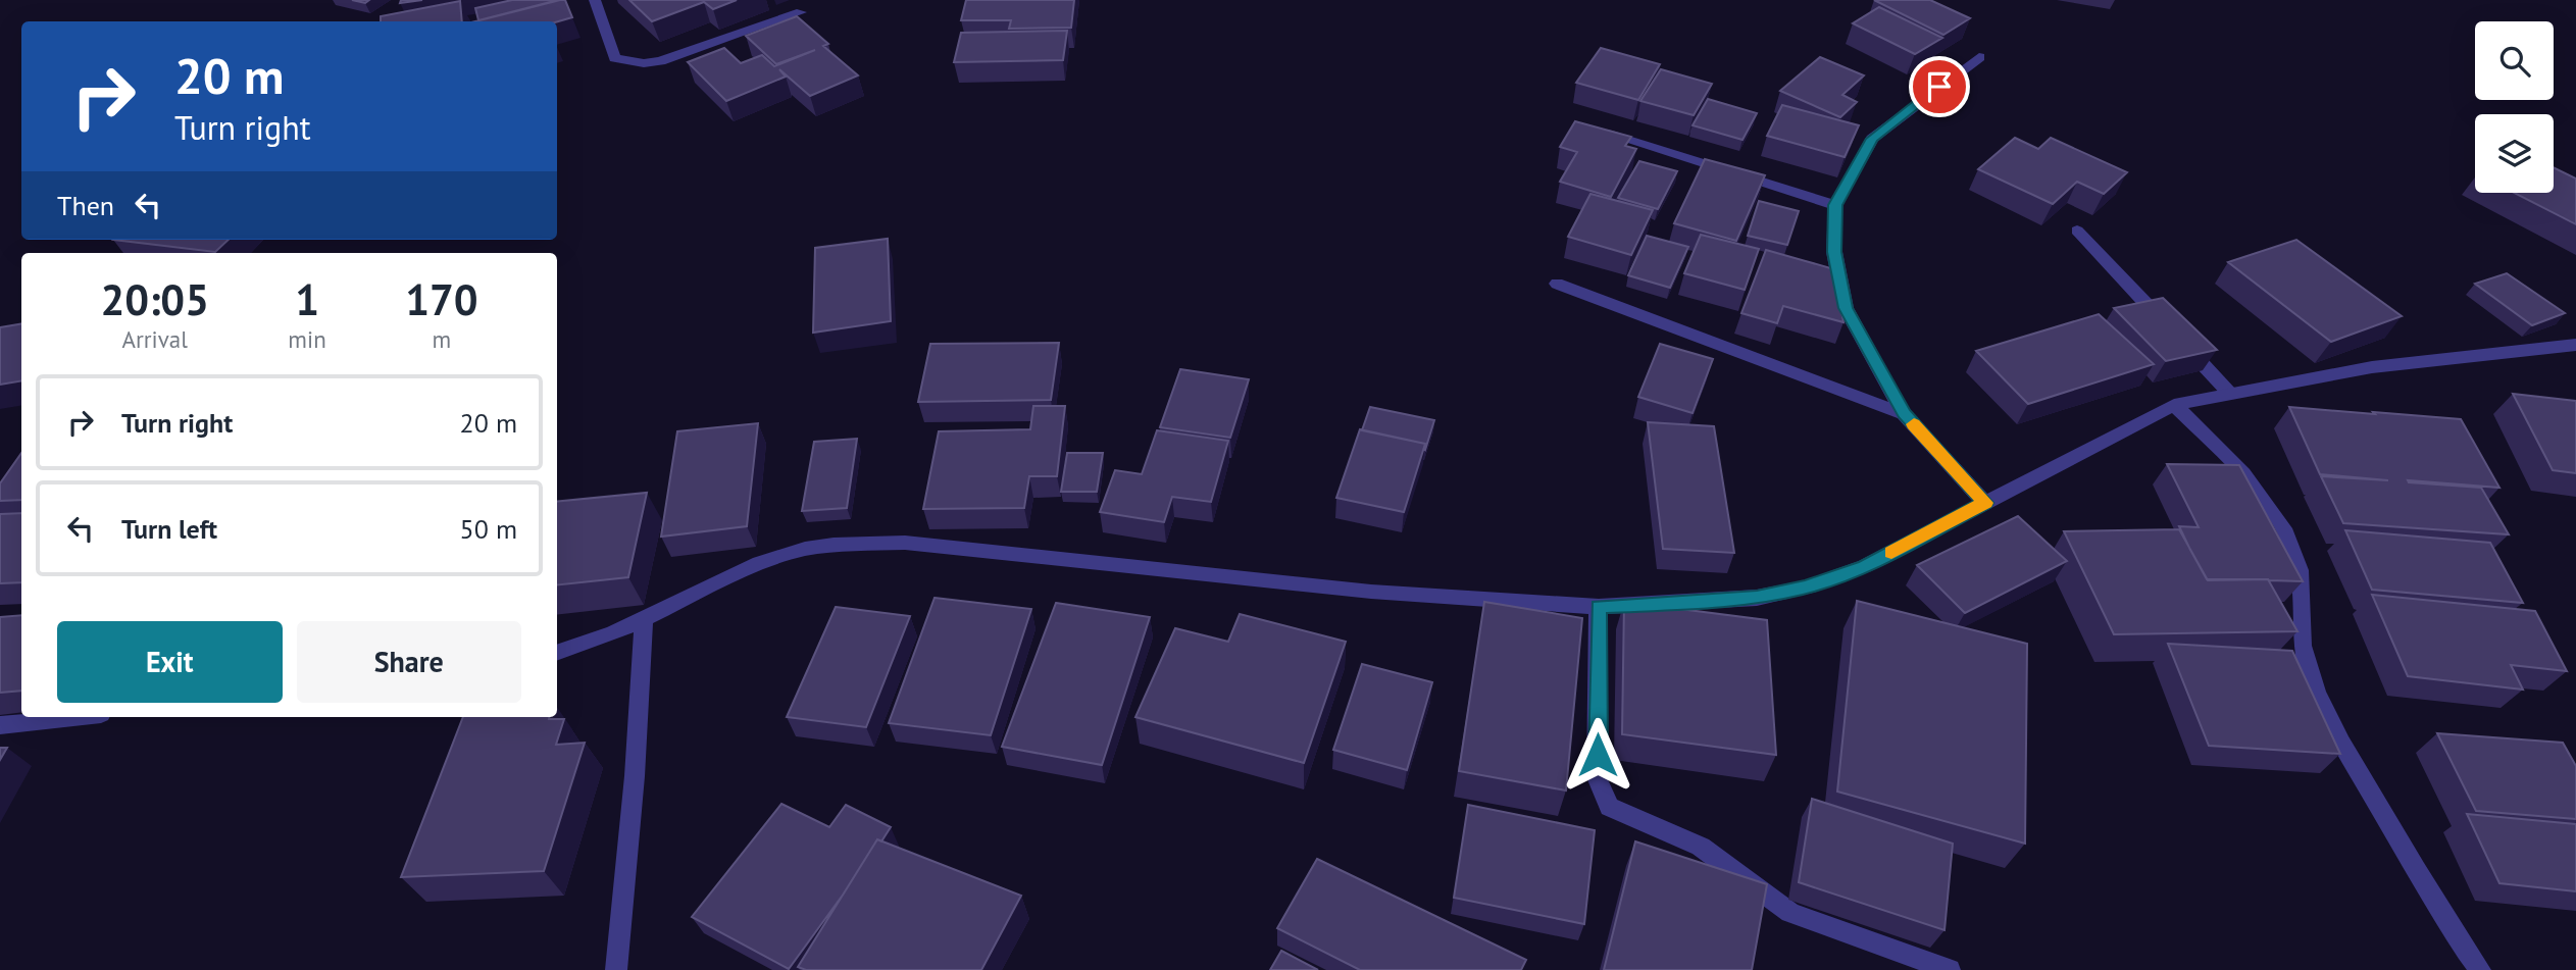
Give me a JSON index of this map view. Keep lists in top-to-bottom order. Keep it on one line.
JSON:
{"page":{"turn":["20 m","Turn right"],"then":"Then","eta":["20:05","Arrival","1","min","170","m"],"list":[{"name":"Turn right","value":"20 m"},{"name":"Turn left","value":"50 m"}],"buttons":["Exit","Share"]}}
